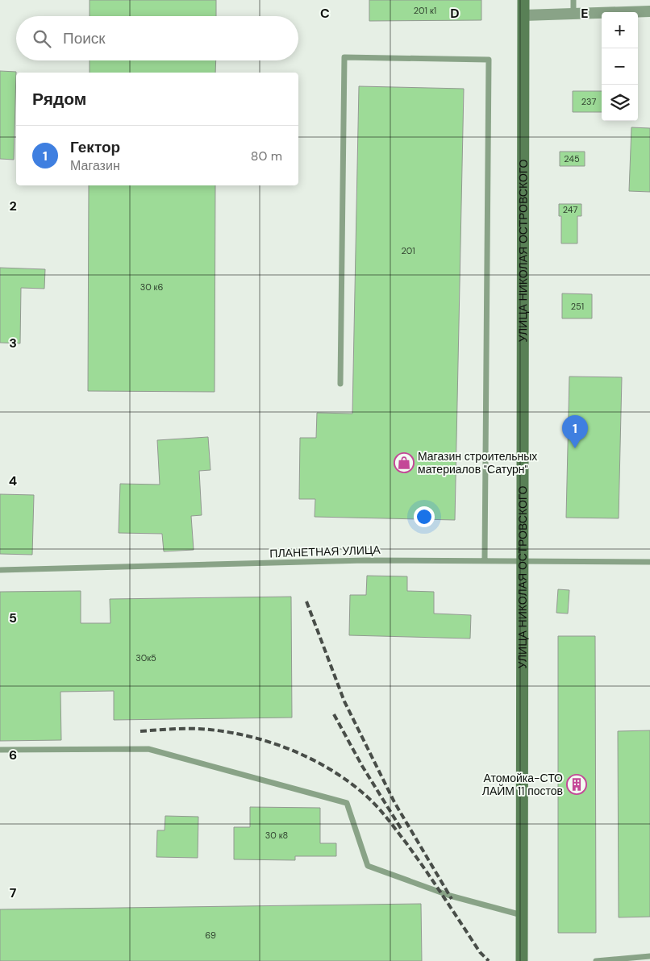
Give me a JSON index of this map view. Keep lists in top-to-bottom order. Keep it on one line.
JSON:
{"streets":{"street":["УЛИЦА НИКОЛАЯ ОСТРОВСКОГО"],"lane":["ПЛАНЕТНАЯ УЛИЦА"]},"crossings":[["УЛИЦА НИКОЛАЯ ОСТРОВСКОГО","ПЛАНЕТНАЯ УЛИЦА"]],"places":{"shop":["Магазин строительных материалов \"Сатурн\""],"building":["Атомойка-СТО ЛАЙМ 11 постов"]},"house_numbers":["201 к1","237","245","247","201","30 к6","251","30к5","30 к8","69"],"page":{"map_buttons":["+","−"],"search":"Поиск","heading":"Рядом","list":[{"mark":"1","name":"Гектор","note":"Магазин","value":"80 m"}],"pins":"1"},"grid":{"columns":["C","D","E"],"rows":["2","3","4","5","6","7"]}}
